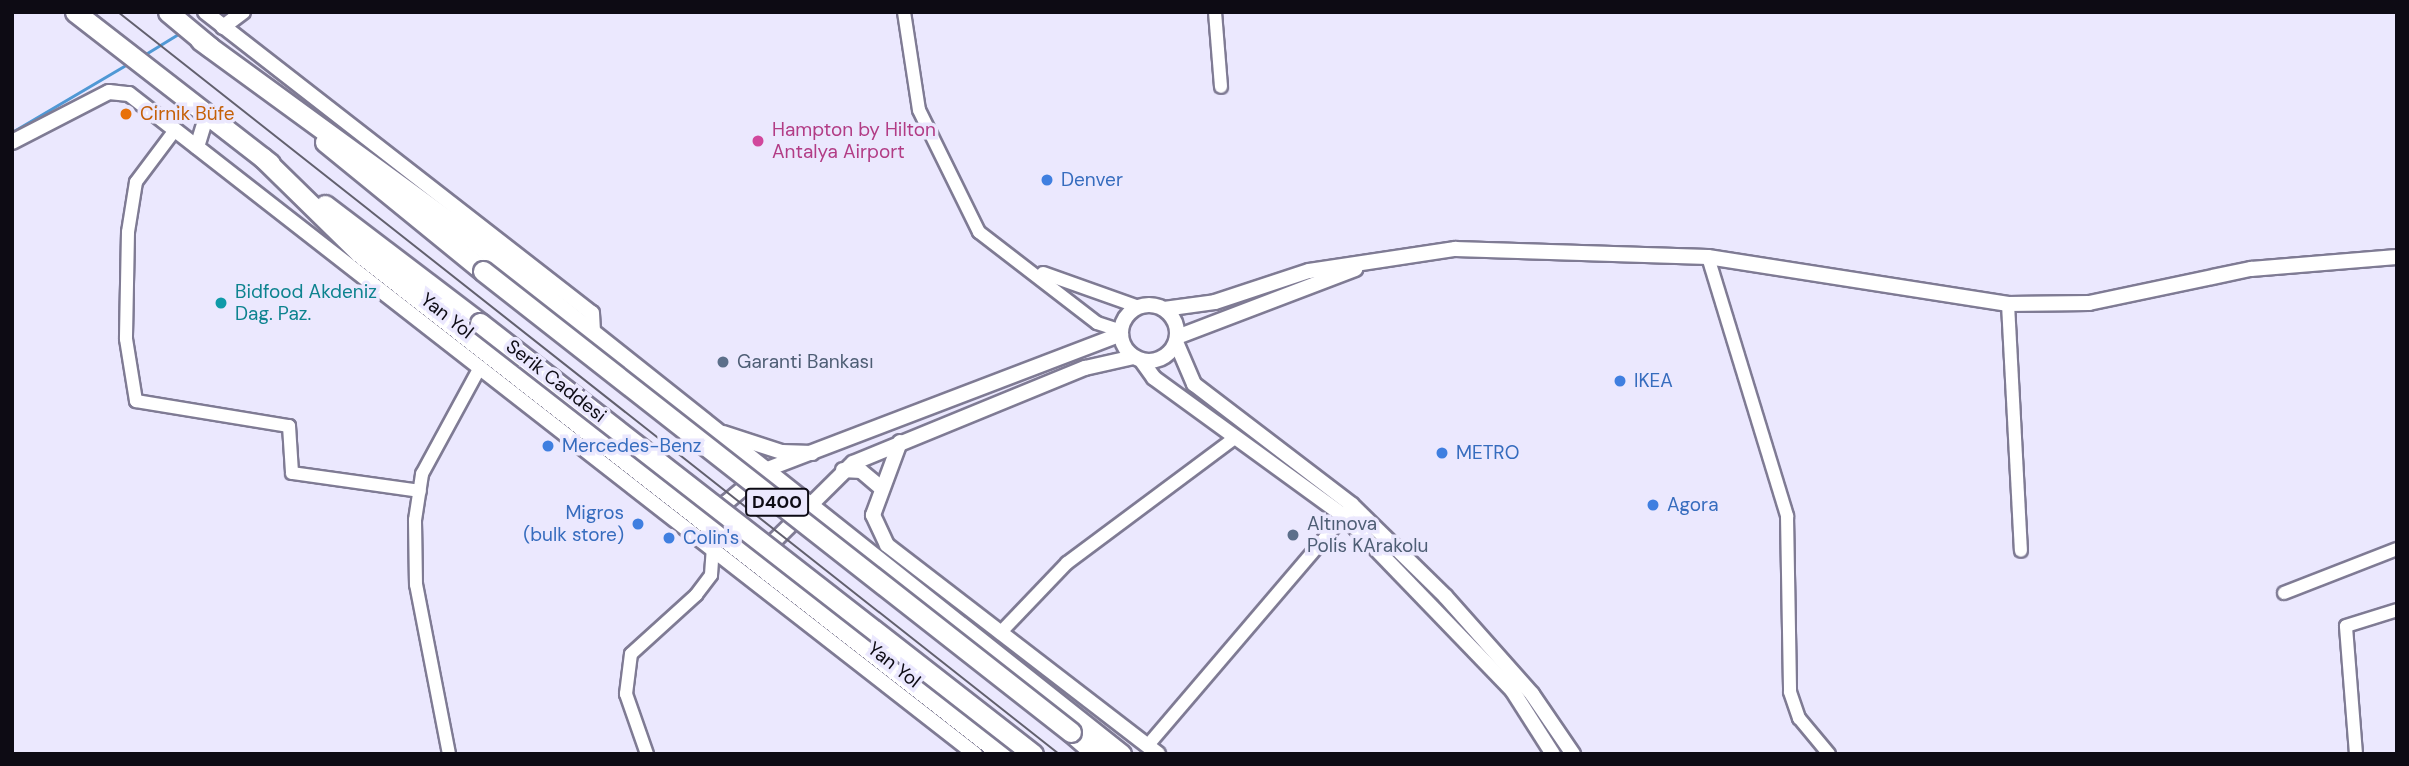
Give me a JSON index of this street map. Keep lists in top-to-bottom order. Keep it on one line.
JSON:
{"streets":{"highway":["Serik Caddesi","D400"],"street":["Yan Yol"]},"places":["Cirnik Büfe","Hampton by Hilton Antalya Airport","Denver","Bidfood Akdeniz Dag. Paz.","Garanti Bankası","IKEA","Mercedes-Benz","METRO","Agora","Migros (bulk store)","Altınova Polis KArakolu","Colin's"]}
